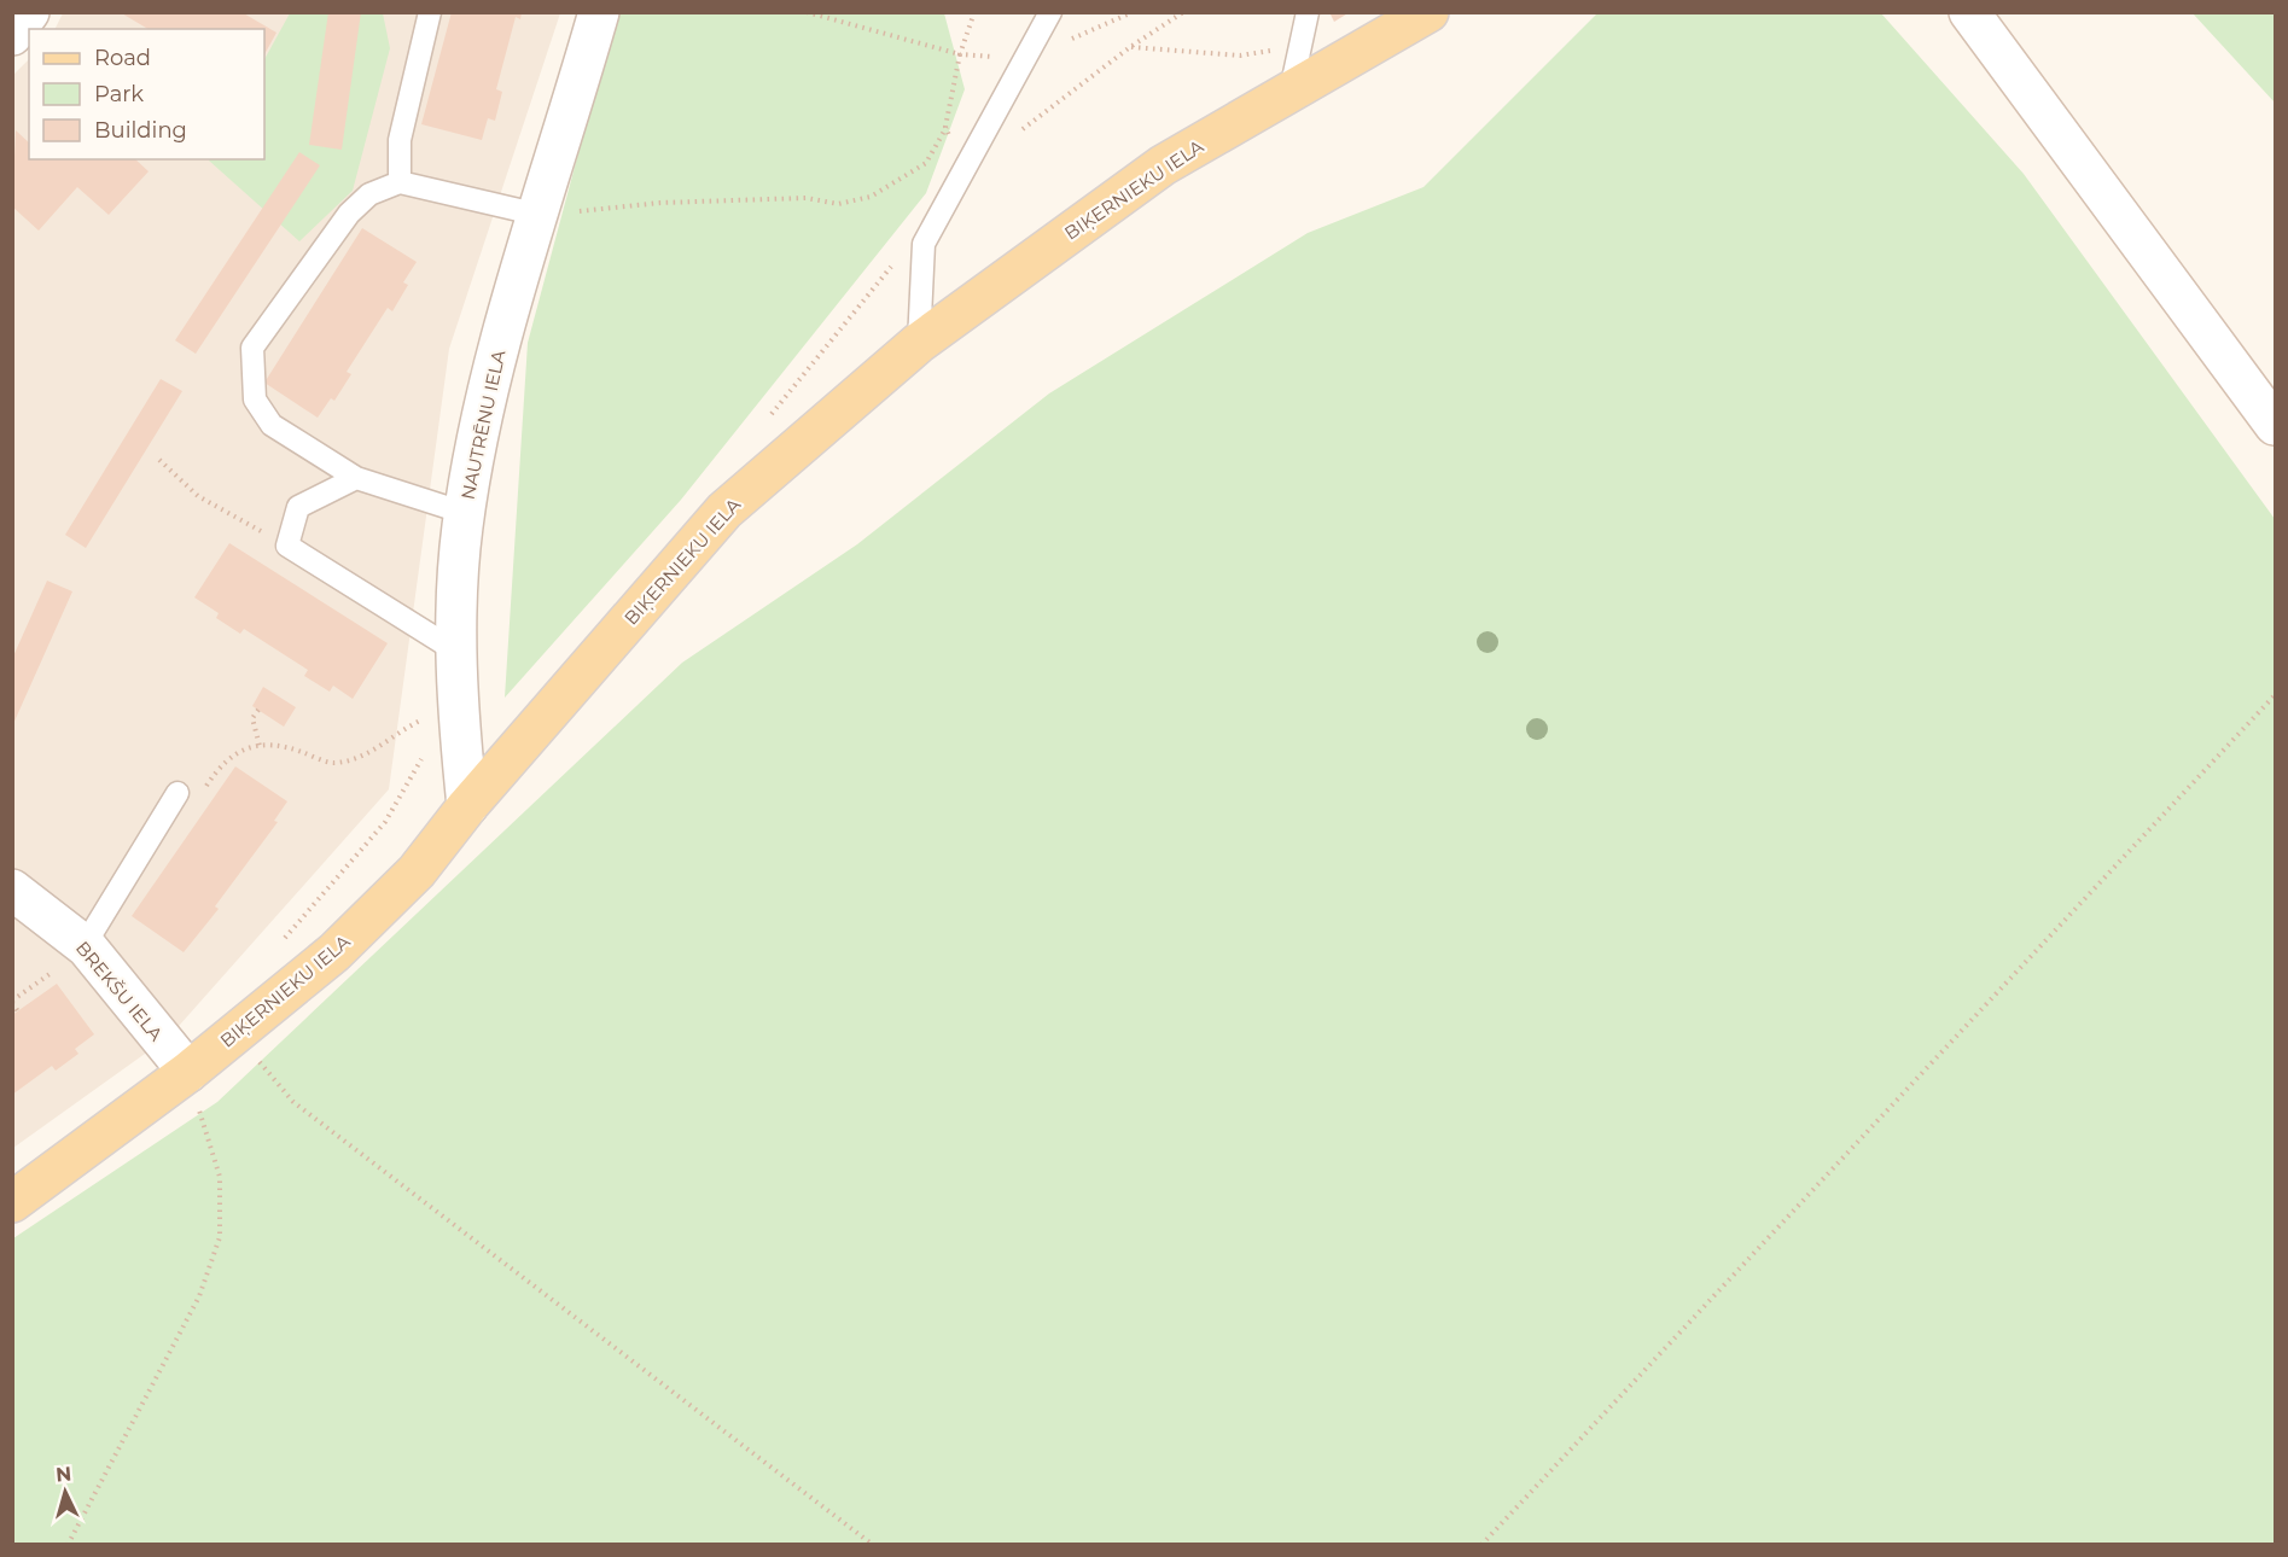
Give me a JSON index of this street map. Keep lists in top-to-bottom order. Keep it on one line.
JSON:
{"streets":{"main road":["BIĶERNIEKU IELA"],"street":["NAUTRĒNU IELA","BREKŠU IELA"]},"crossings":[["BIĶERNIEKU IELA","NAUTRĒNU IELA"],["BIĶERNIEKU IELA","BREKŠU IELA"]],"legend":["Road","Park","Building"],"north":"top"}
